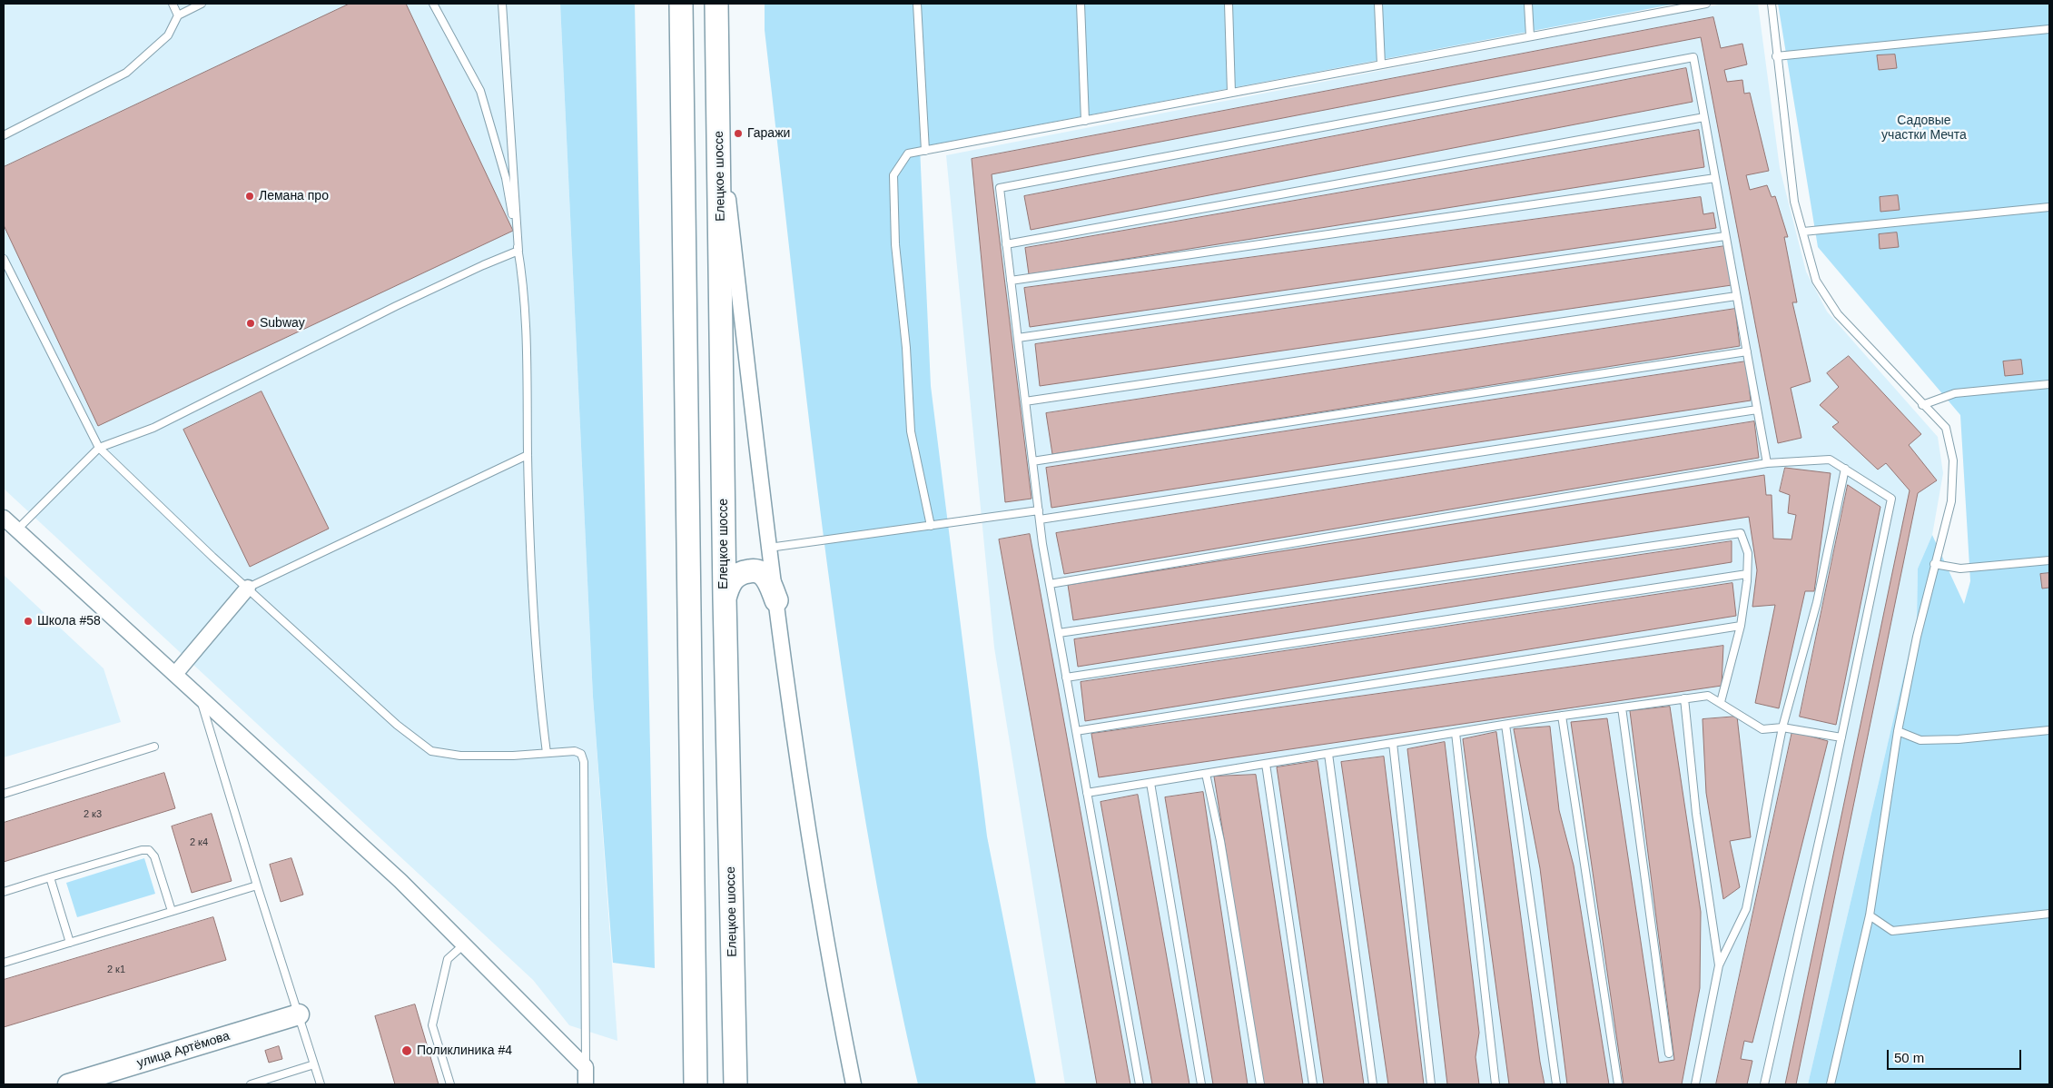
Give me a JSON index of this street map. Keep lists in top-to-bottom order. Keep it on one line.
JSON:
{"streets":{"main road":["Елецкое шоссе"],"street":["улица Артёмова"]},"parks":["Садовые участки Мечта"],"places":["Гаражи","Лемана про","Subway","Школа #58","Поликлиника #4"],"house_numbers":["2 к3","2 к4","2 к1"],"scale_bar":"50 m"}
